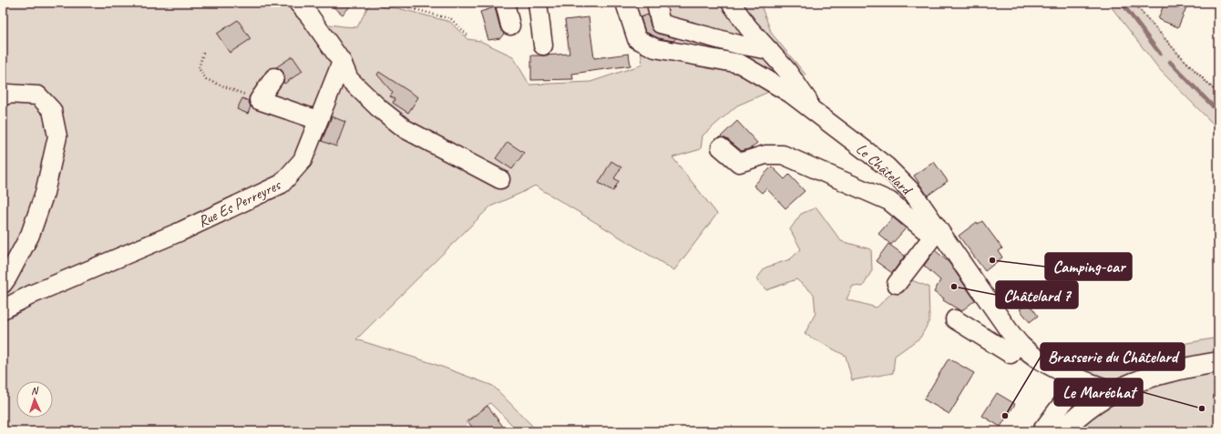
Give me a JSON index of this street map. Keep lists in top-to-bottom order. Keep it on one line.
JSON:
{"streets":{"street":["Le Châtelard","Rue Es Perreyres"]},"places":["Camping-car","Châtelard 7","Le Maréchat","Brasserie du Châtelard"],"north":"top"}
